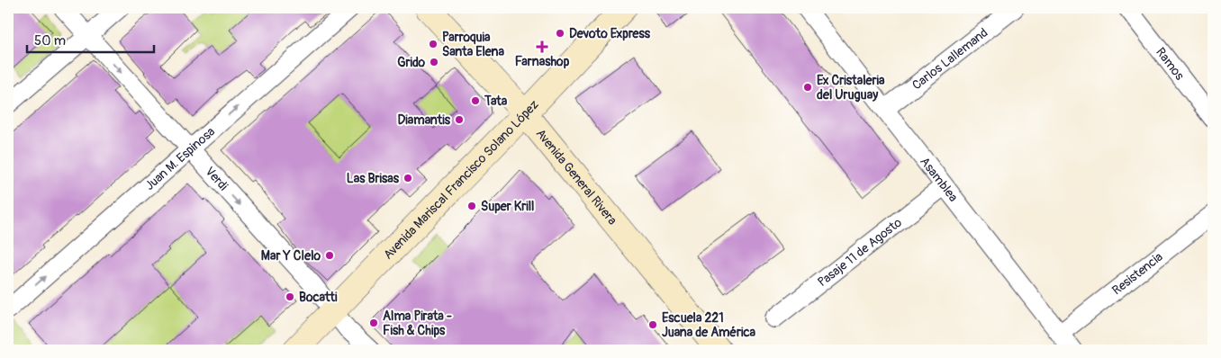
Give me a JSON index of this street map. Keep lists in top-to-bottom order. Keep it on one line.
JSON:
{"streets":{"street":["Carlos Lallemand","Ramos","Juan M. Espinosa","Avenida General Rivera","Verdi","Asamblea","Avenida Mariscal Francisco Solano López","Pasaje 11 de Agosto","Resistencia"]},"crossings":[["Carlos Lallemand","Asamblea"],["Juan M. Espinosa","Verdi"],["Avenida General Rivera","Avenida Mariscal Francisco Solano López"],["Verdi","Avenida Mariscal Francisco Solano López"],["Asamblea","Pasaje 11 de Agosto"],["Asamblea","Resistencia"]],"one_way":["Verdi"],"places":{"other":["Devoto Express","Parroquia Santa Elena","Grido","Ex Cristaleria del Uruguay","Tata","Diamantis","Las Brisas","Super Krill","Mar Y CIelo","Bocatti","Alma Pirata - Fish & Chips","Escuela 221 Juana de América"],"health":["Farnashop"]},"scale_bar":"50 m"}
